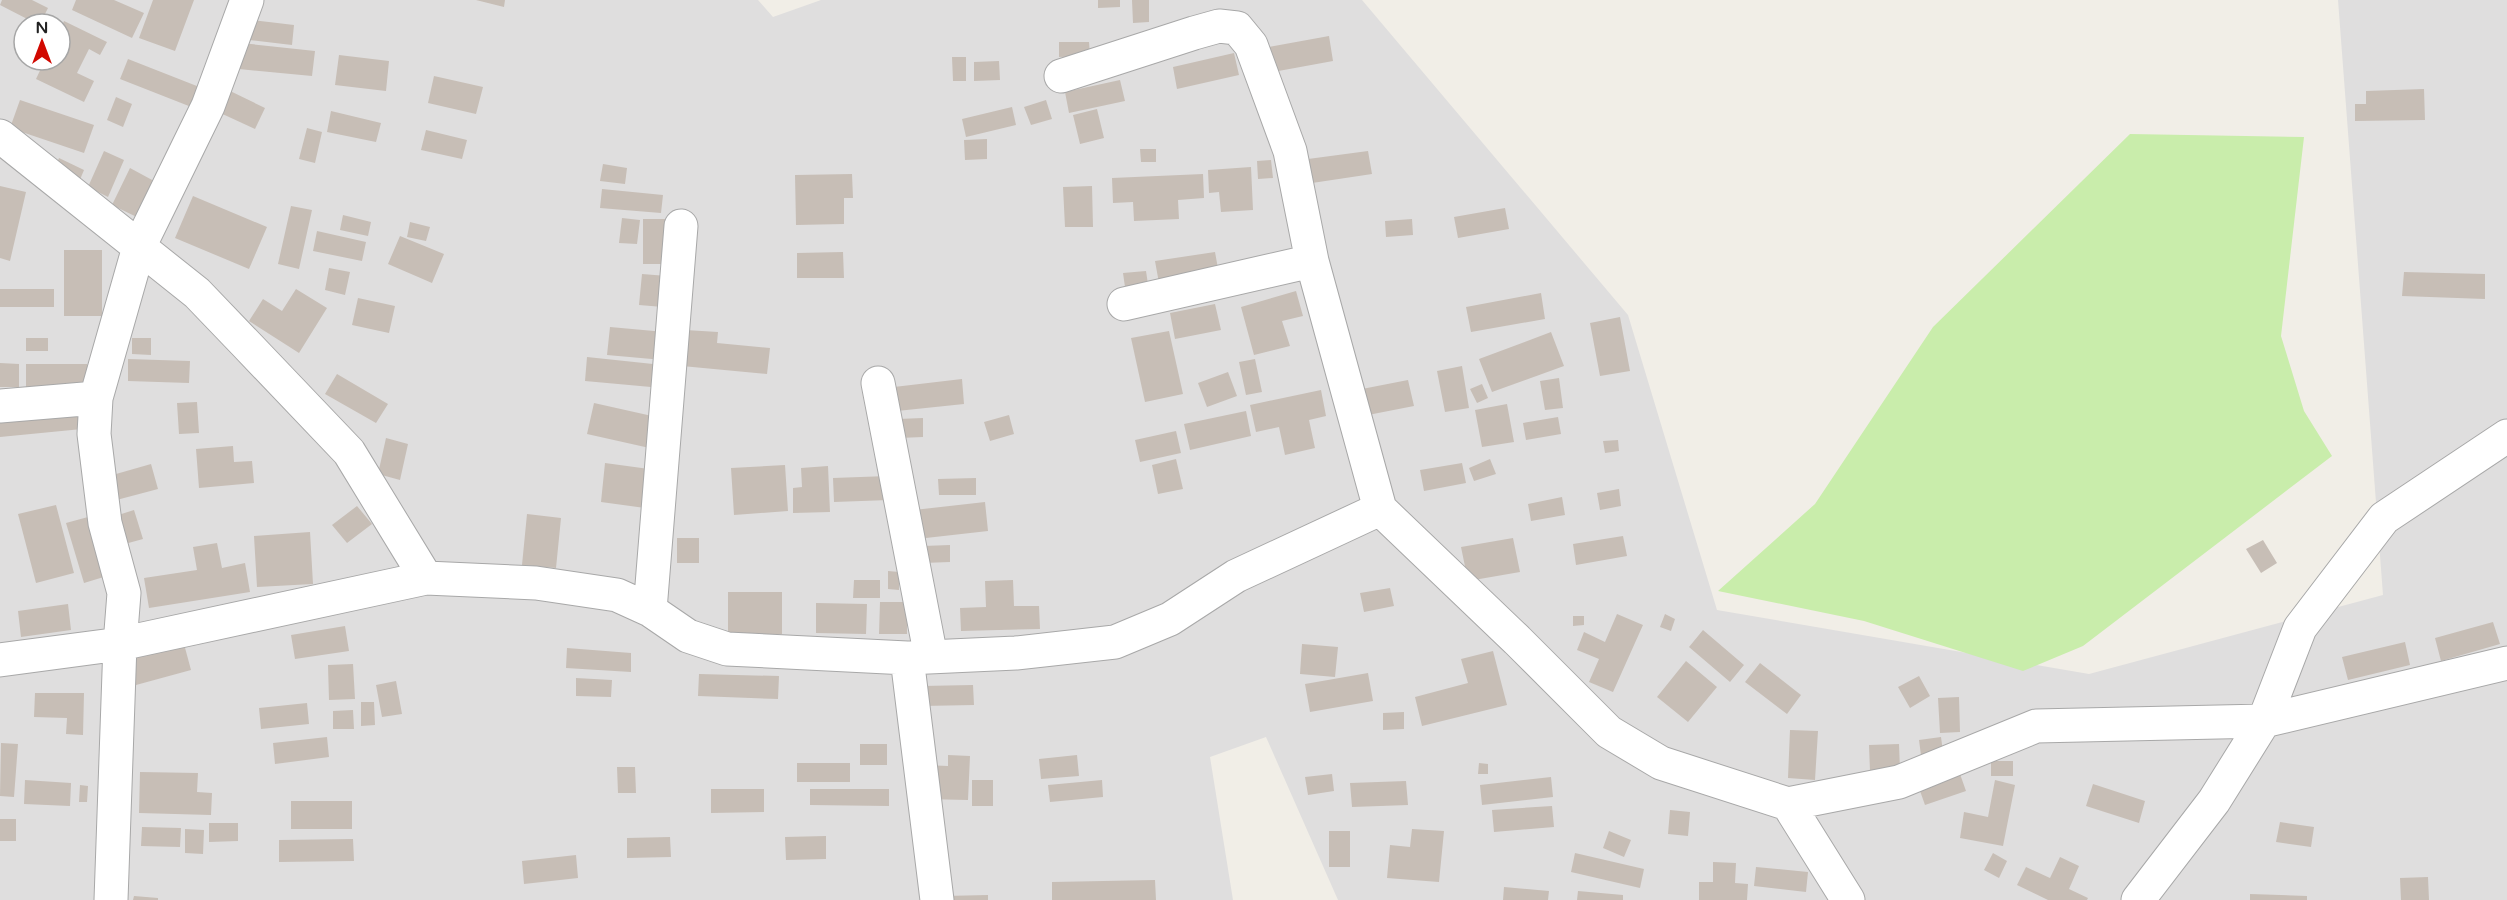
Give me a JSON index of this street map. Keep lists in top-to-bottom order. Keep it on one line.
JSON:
{"north":"top"}
